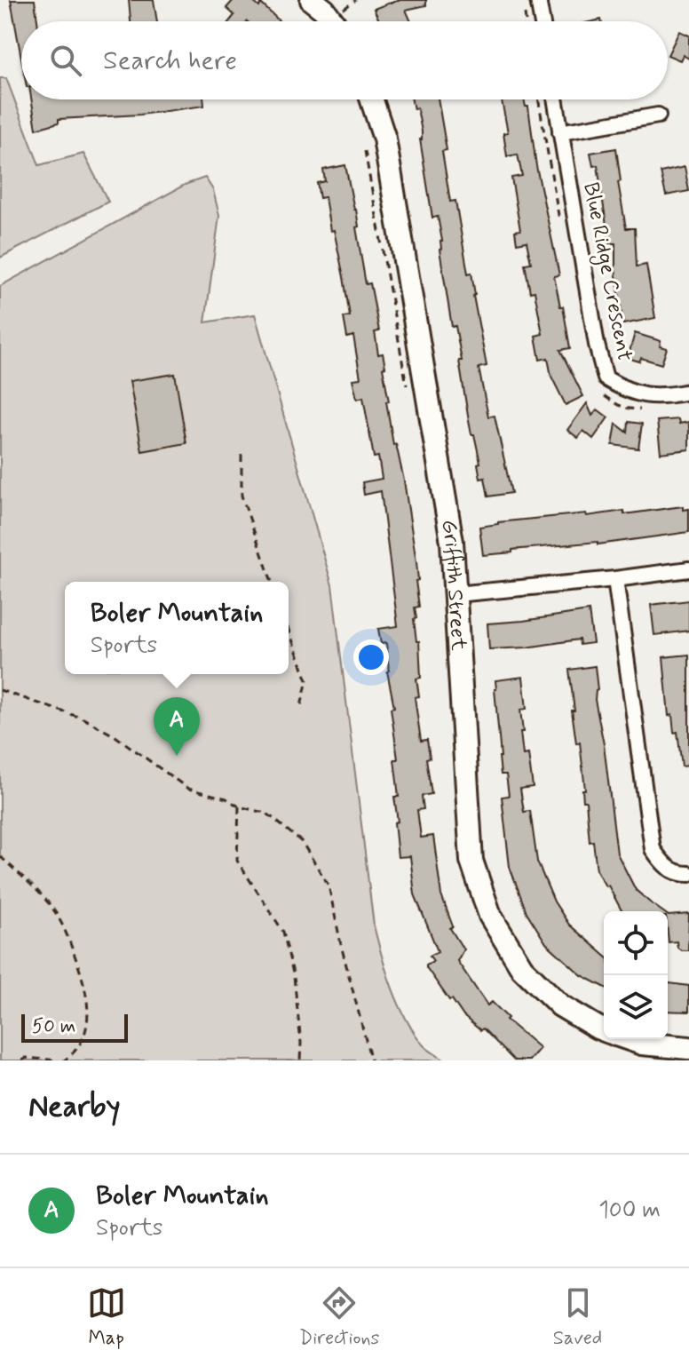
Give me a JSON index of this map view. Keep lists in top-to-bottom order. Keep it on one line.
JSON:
{"streets":{"street":["Blue Ridge Crescent","Griffith Street"]},"scale_bar":"50 m","page":{"search":"Search here","popup":["Boler Mountain","Sports"],"pins":"A","scale":"50 m","heading":"Nearby","list":[{"mark":"A","name":"Boler Mountain","note":"Sports","value":"100 m"}],"nav":["Map","Directions","Saved"]}}
